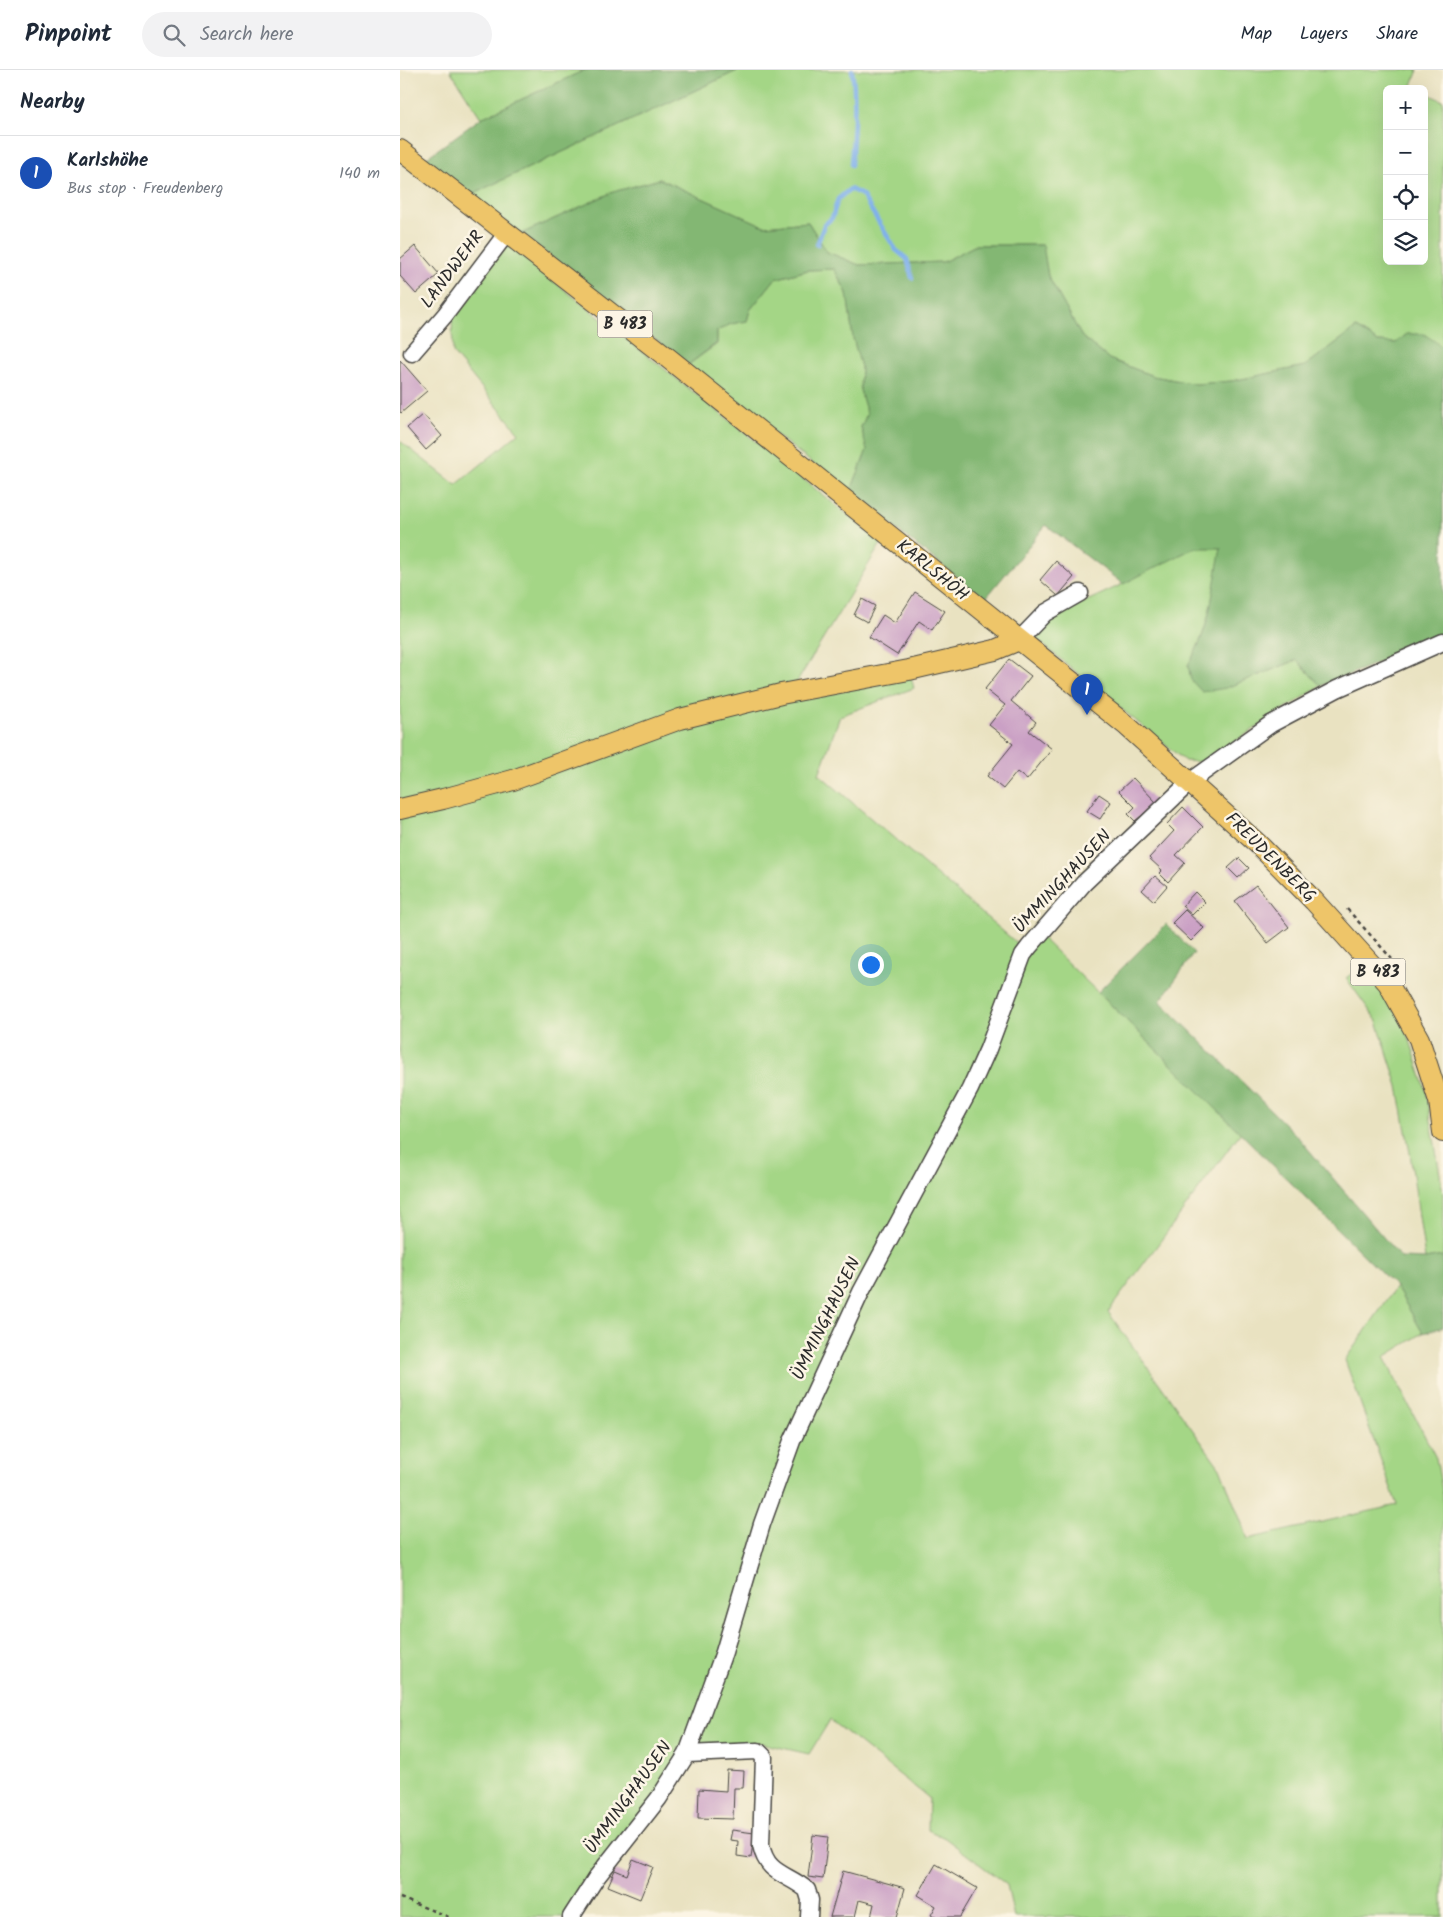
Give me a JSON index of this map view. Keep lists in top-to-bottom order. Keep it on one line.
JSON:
{"streets":{"main road":["B 483","KARLSHÖH","FREUDENBERG"],"street":["LANDWEHR","ÜMMINGHAUSEN"]},"crossings":[["LANDWEHR","B 483"],["LANDWEHR","KARLSHÖH"],["B 483","KARLSHÖH"],["KARLSHÖH","FREUDENBERG"],["FREUDENBERG","ÜMMINGHAUSEN"]],"page":{"header":"Pinpoint","search":"Search here","nav":["Map","Layers","Share"],"heading":"Nearby","map_buttons":["+","−"],"list":[{"mark":"1","name":"Karlshöhe","note":"Bus stop · Freudenberg","value":"140 m"}],"pins":"1"}}
